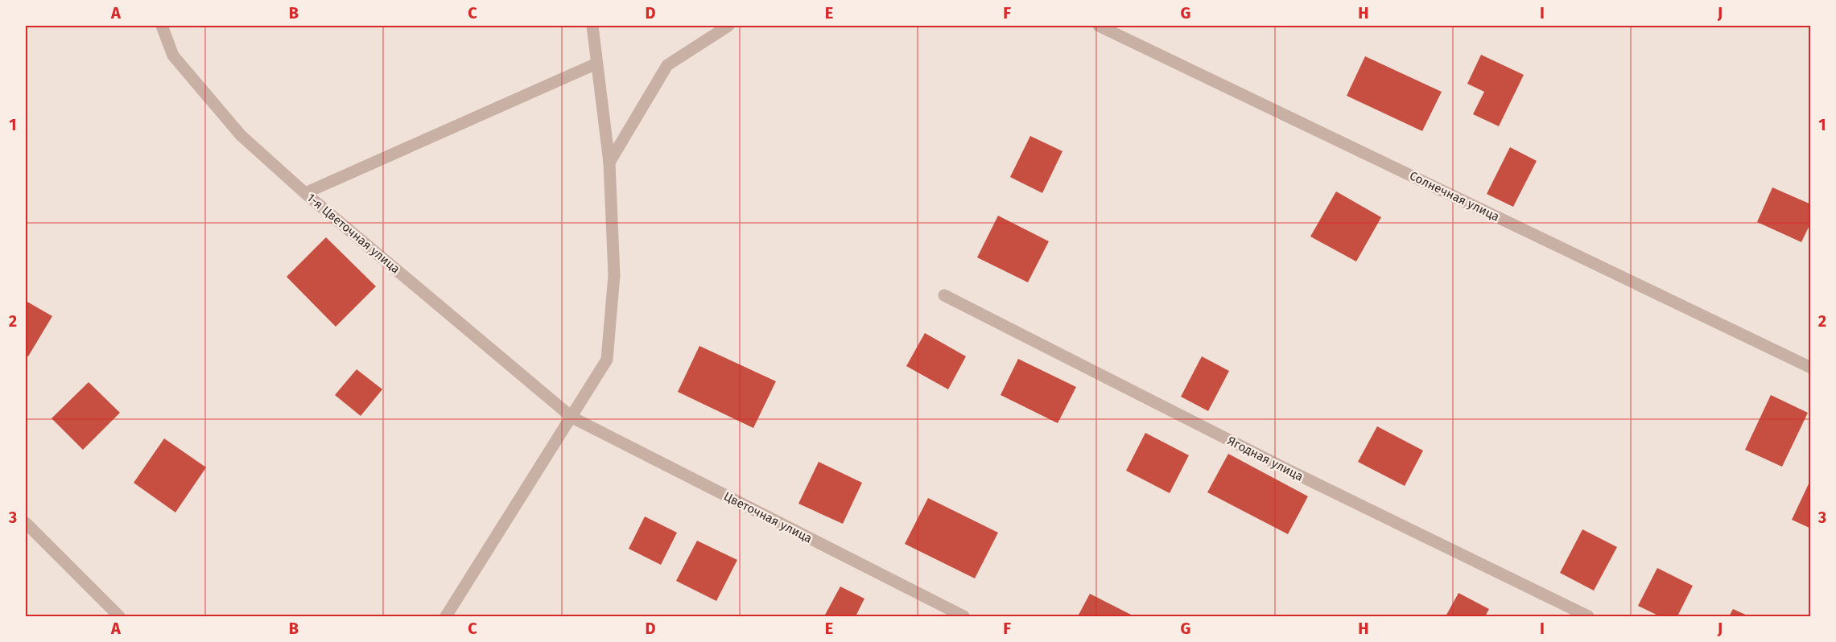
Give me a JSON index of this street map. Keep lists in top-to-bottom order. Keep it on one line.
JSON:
{"streets":{"street":["Солнечная улица","1-я Цветочная улица","Ягодная улица","Цветочная улица"]},"crossings":[["1-я Цветочная улица","Цветочная улица"]],"grid":{"columns":["A","B","C","D","E","F","G","H","I","J"],"rows":["1","2","3"]}}
